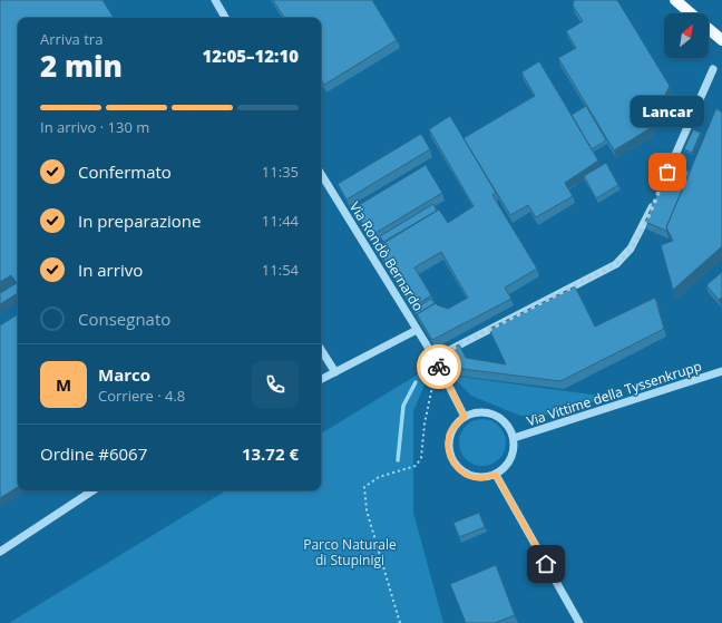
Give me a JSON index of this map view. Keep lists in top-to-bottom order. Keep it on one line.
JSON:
{"streets":{"street":["Via Rondò Bernardo","Via Vittime della Tyssenkrupp"]},"crossings":[["Via Rondò Bernardo","Via Vittime della Tyssenkrupp"]],"parks":["Parco Naturale di Stupinigi"],"places":["Lancar"],"north":"top right","page":{"heading":["2 min","Arriva tra","12:05–12:10"],"panel":["Marco","Corriere · 4.8","Ordine #6067","13.72 €"],"bar":"In arrivo · 130 m","bubble":"Lancar","list":[["Confermato","11:35"],["In preparazione","11:44"],["In arrivo","11:54"],"Consegnato"],"round":"M"}}
